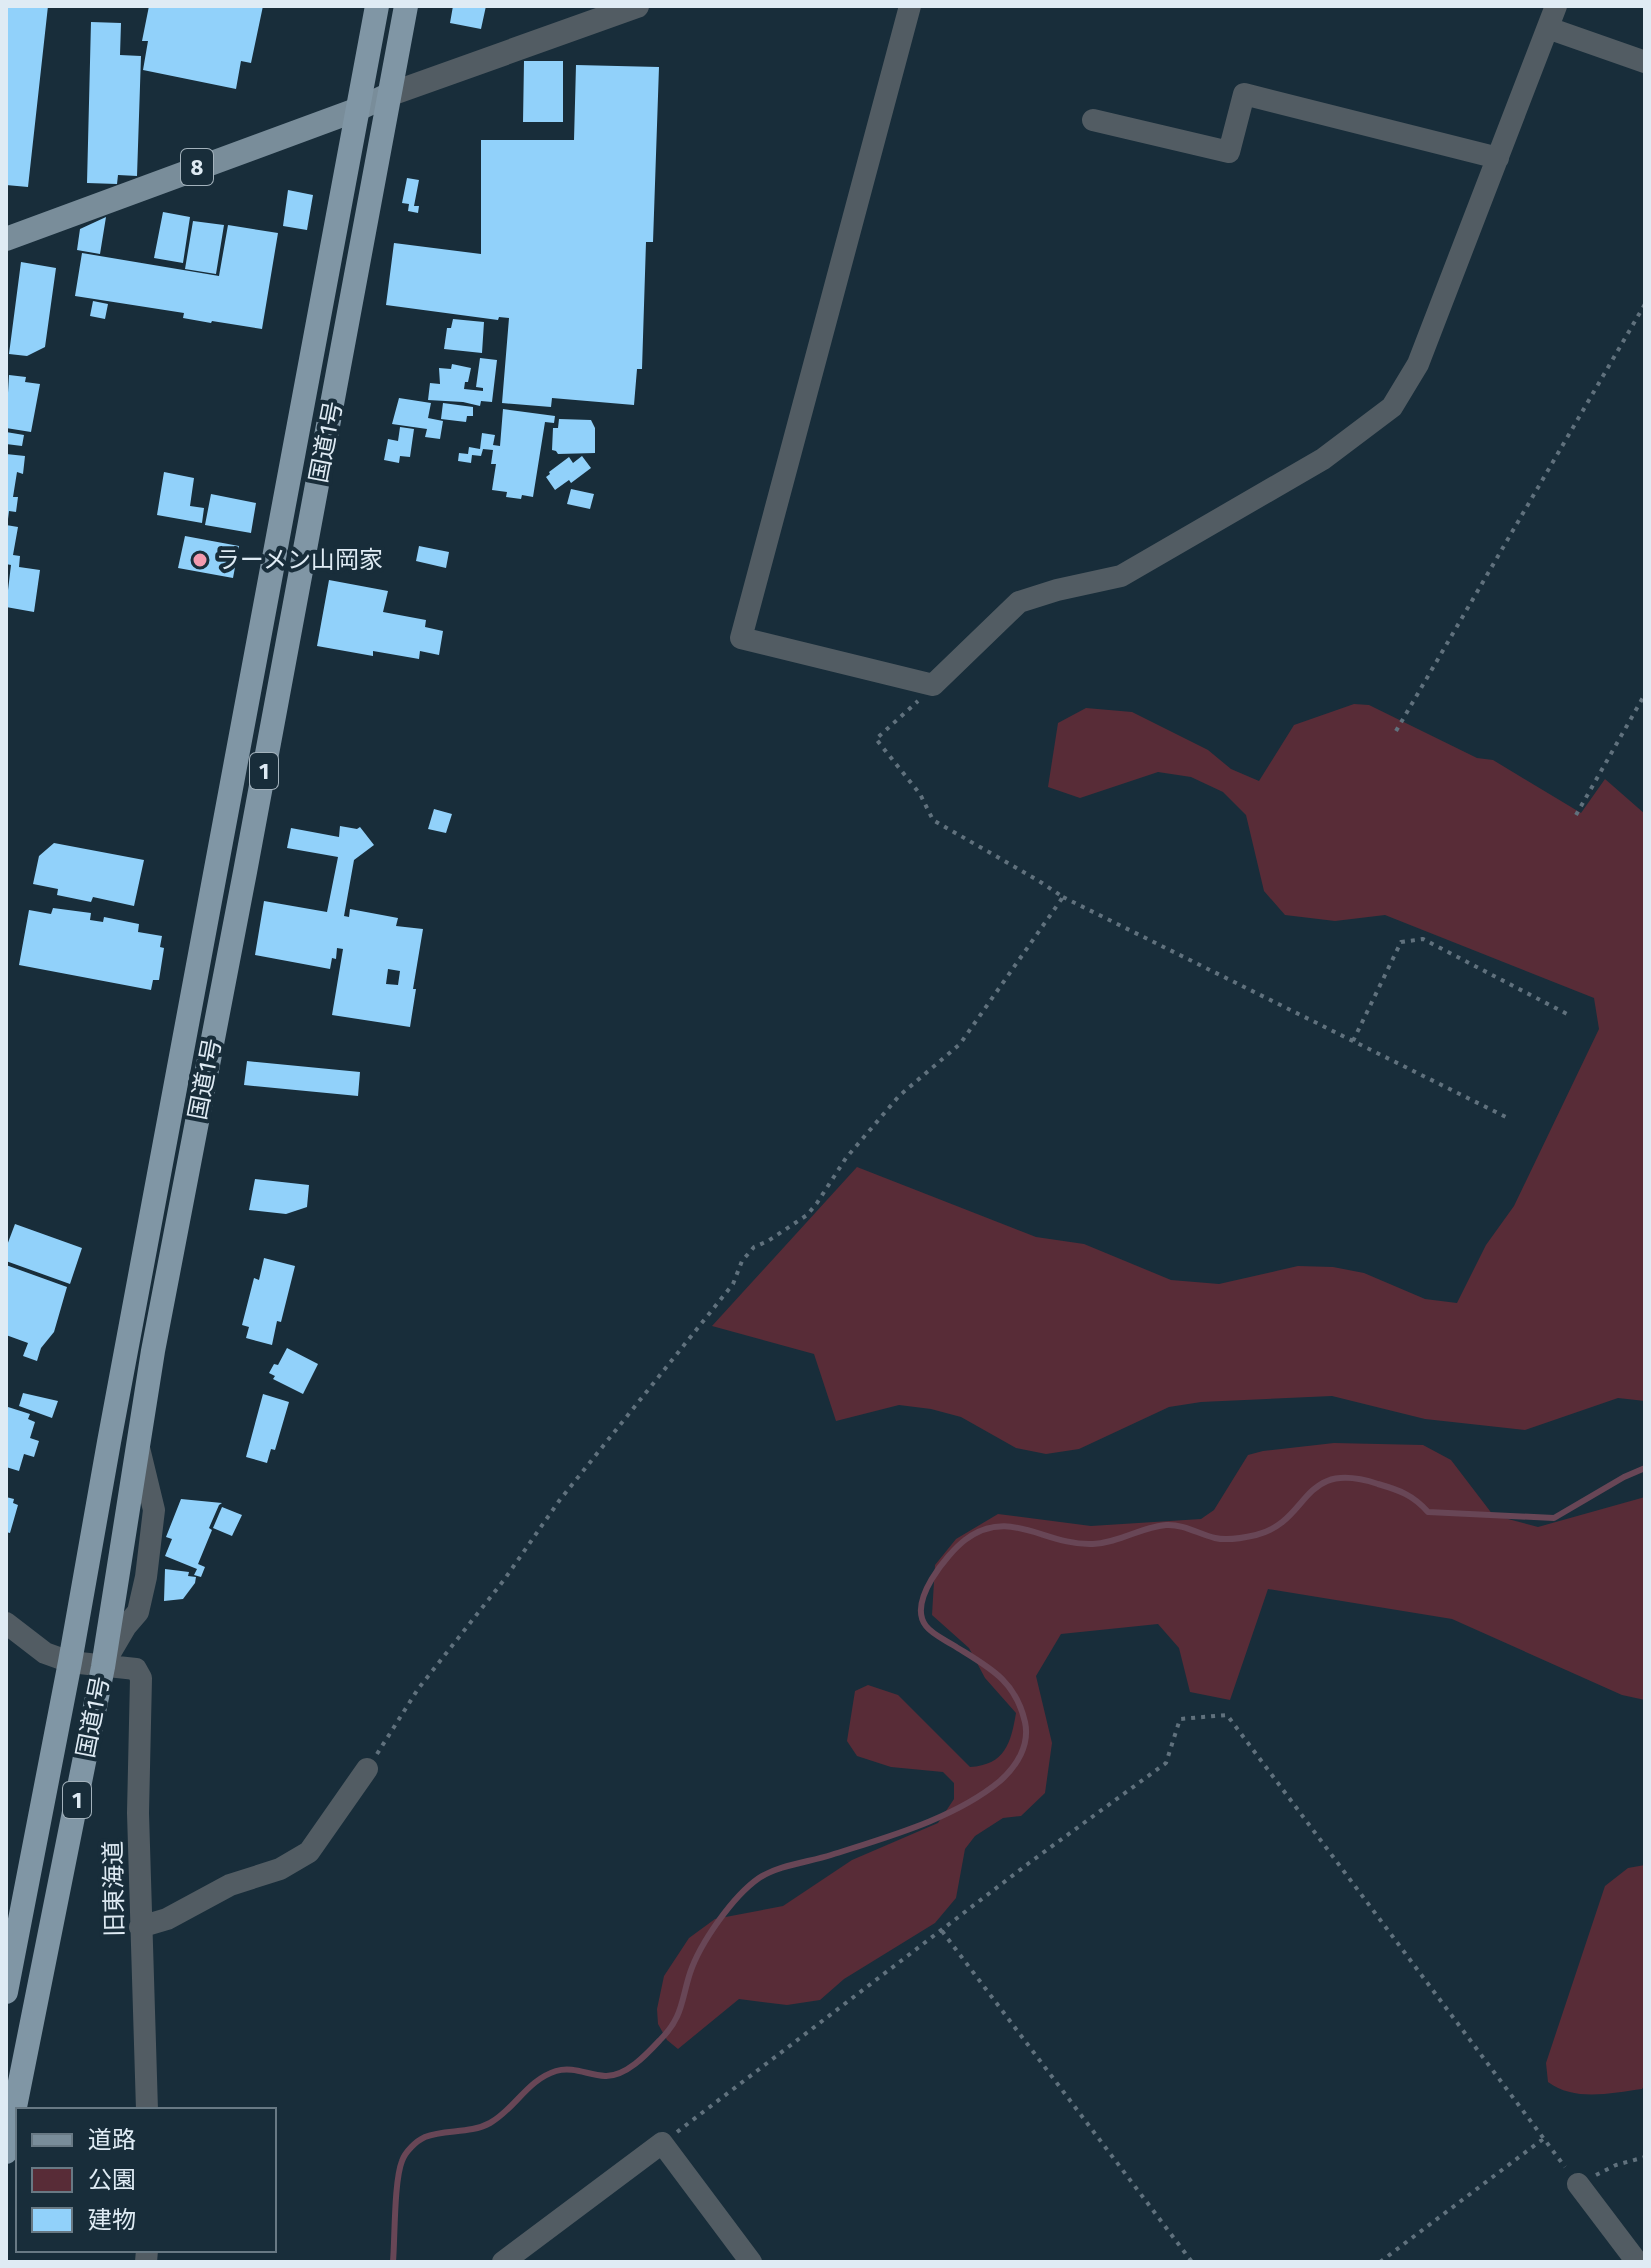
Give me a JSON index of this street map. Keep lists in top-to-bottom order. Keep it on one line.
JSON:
{"streets":{"highway":["国道1号","1"],"main road":["8"],"street":["旧東海道"]},"crossings":[["8","国道1号"],["国道1号","旧東海道"]],"places":["ラーメン山岡家"],"legend":["道路","公園","建物"]}
